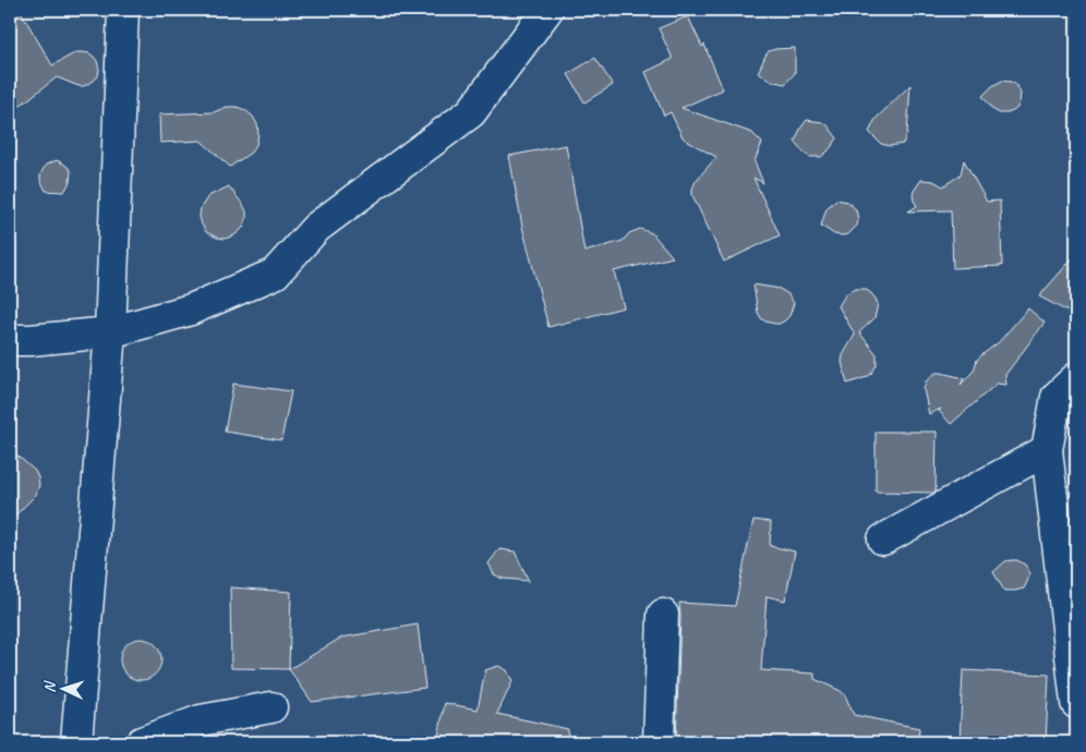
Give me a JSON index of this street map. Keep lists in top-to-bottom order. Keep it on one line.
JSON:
{"north":"left"}
